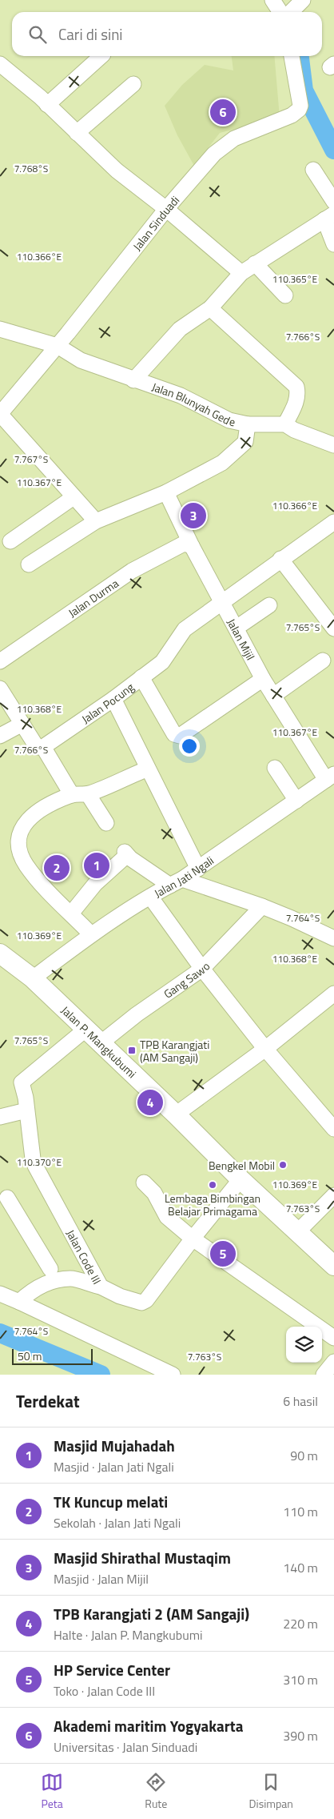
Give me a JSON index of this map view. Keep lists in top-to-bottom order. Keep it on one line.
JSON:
{"streets":{"main road":["Jalan P. Mangkubumi"],"street":["Jalan Sinduadi","Jalan Blunyah Gede","Jalan Durma","Jalan Mijil","Jalan Pocung","Jalan Jati Ngali","Gang Sawo","Jalan Code III"]},"crossings":[["Jalan Sinduadi","Jalan Blunyah Gede"],["Jalan Durma","Jalan Mijil"],["Jalan Mijil","Jalan Pocung"],["Jalan Mijil","Jalan Jati Ngali"],["Jalan Jati Ngali","Jalan P. Mangkubumi"],["Gang Sawo","Jalan P. Mangkubumi"],["Jalan P. Mangkubumi","Jalan Code III"]],"places":{"transit":["TPB Karangjati (AM Sangaji)"],"other":["Bengkel Mobil","Lembaga Bimbingan Belajar Primagama"]},"scale_bar":"50 m","page":{"search":"Cari di sini","pins":["6","3","1","2","4","5"],"scale":"50 m","heading":["Terdekat","6 hasil"],"list":[{"mark":"1","name":"Masjid Mujahadah","note":"Masjid · Jalan Jati Ngali","value":"90 m"},{"mark":"2","name":"TK Kuncup melati","note":"Sekolah · Jalan Jati Ngali","value":"110 m"},{"mark":"3","name":"Masjid Shirathal Mustaqim","note":"Masjid · Jalan Mijil","value":"140 m"},{"mark":"4","name":"TPB Karangjati 2 (AM Sangaji)","note":"Halte · Jalan P. Mangkubumi","value":"220 m"},{"mark":"5","name":"HP Service Center","note":"Toko · Jalan Code III","value":"310 m"},{"mark":"6","name":"Akademi maritim Yogyakarta","note":"Universitas · Jalan Sinduadi","value":"390 m"}],"nav":["Peta","Rute","Disimpan"]},"coordinates":["7.768°S","110.366°E","110.365°E","7.766°S","7.767°S","110.367°E","7.765°S","110.368°E","7.764°S","110.369°E","110.370°E","7.763°S"]}
